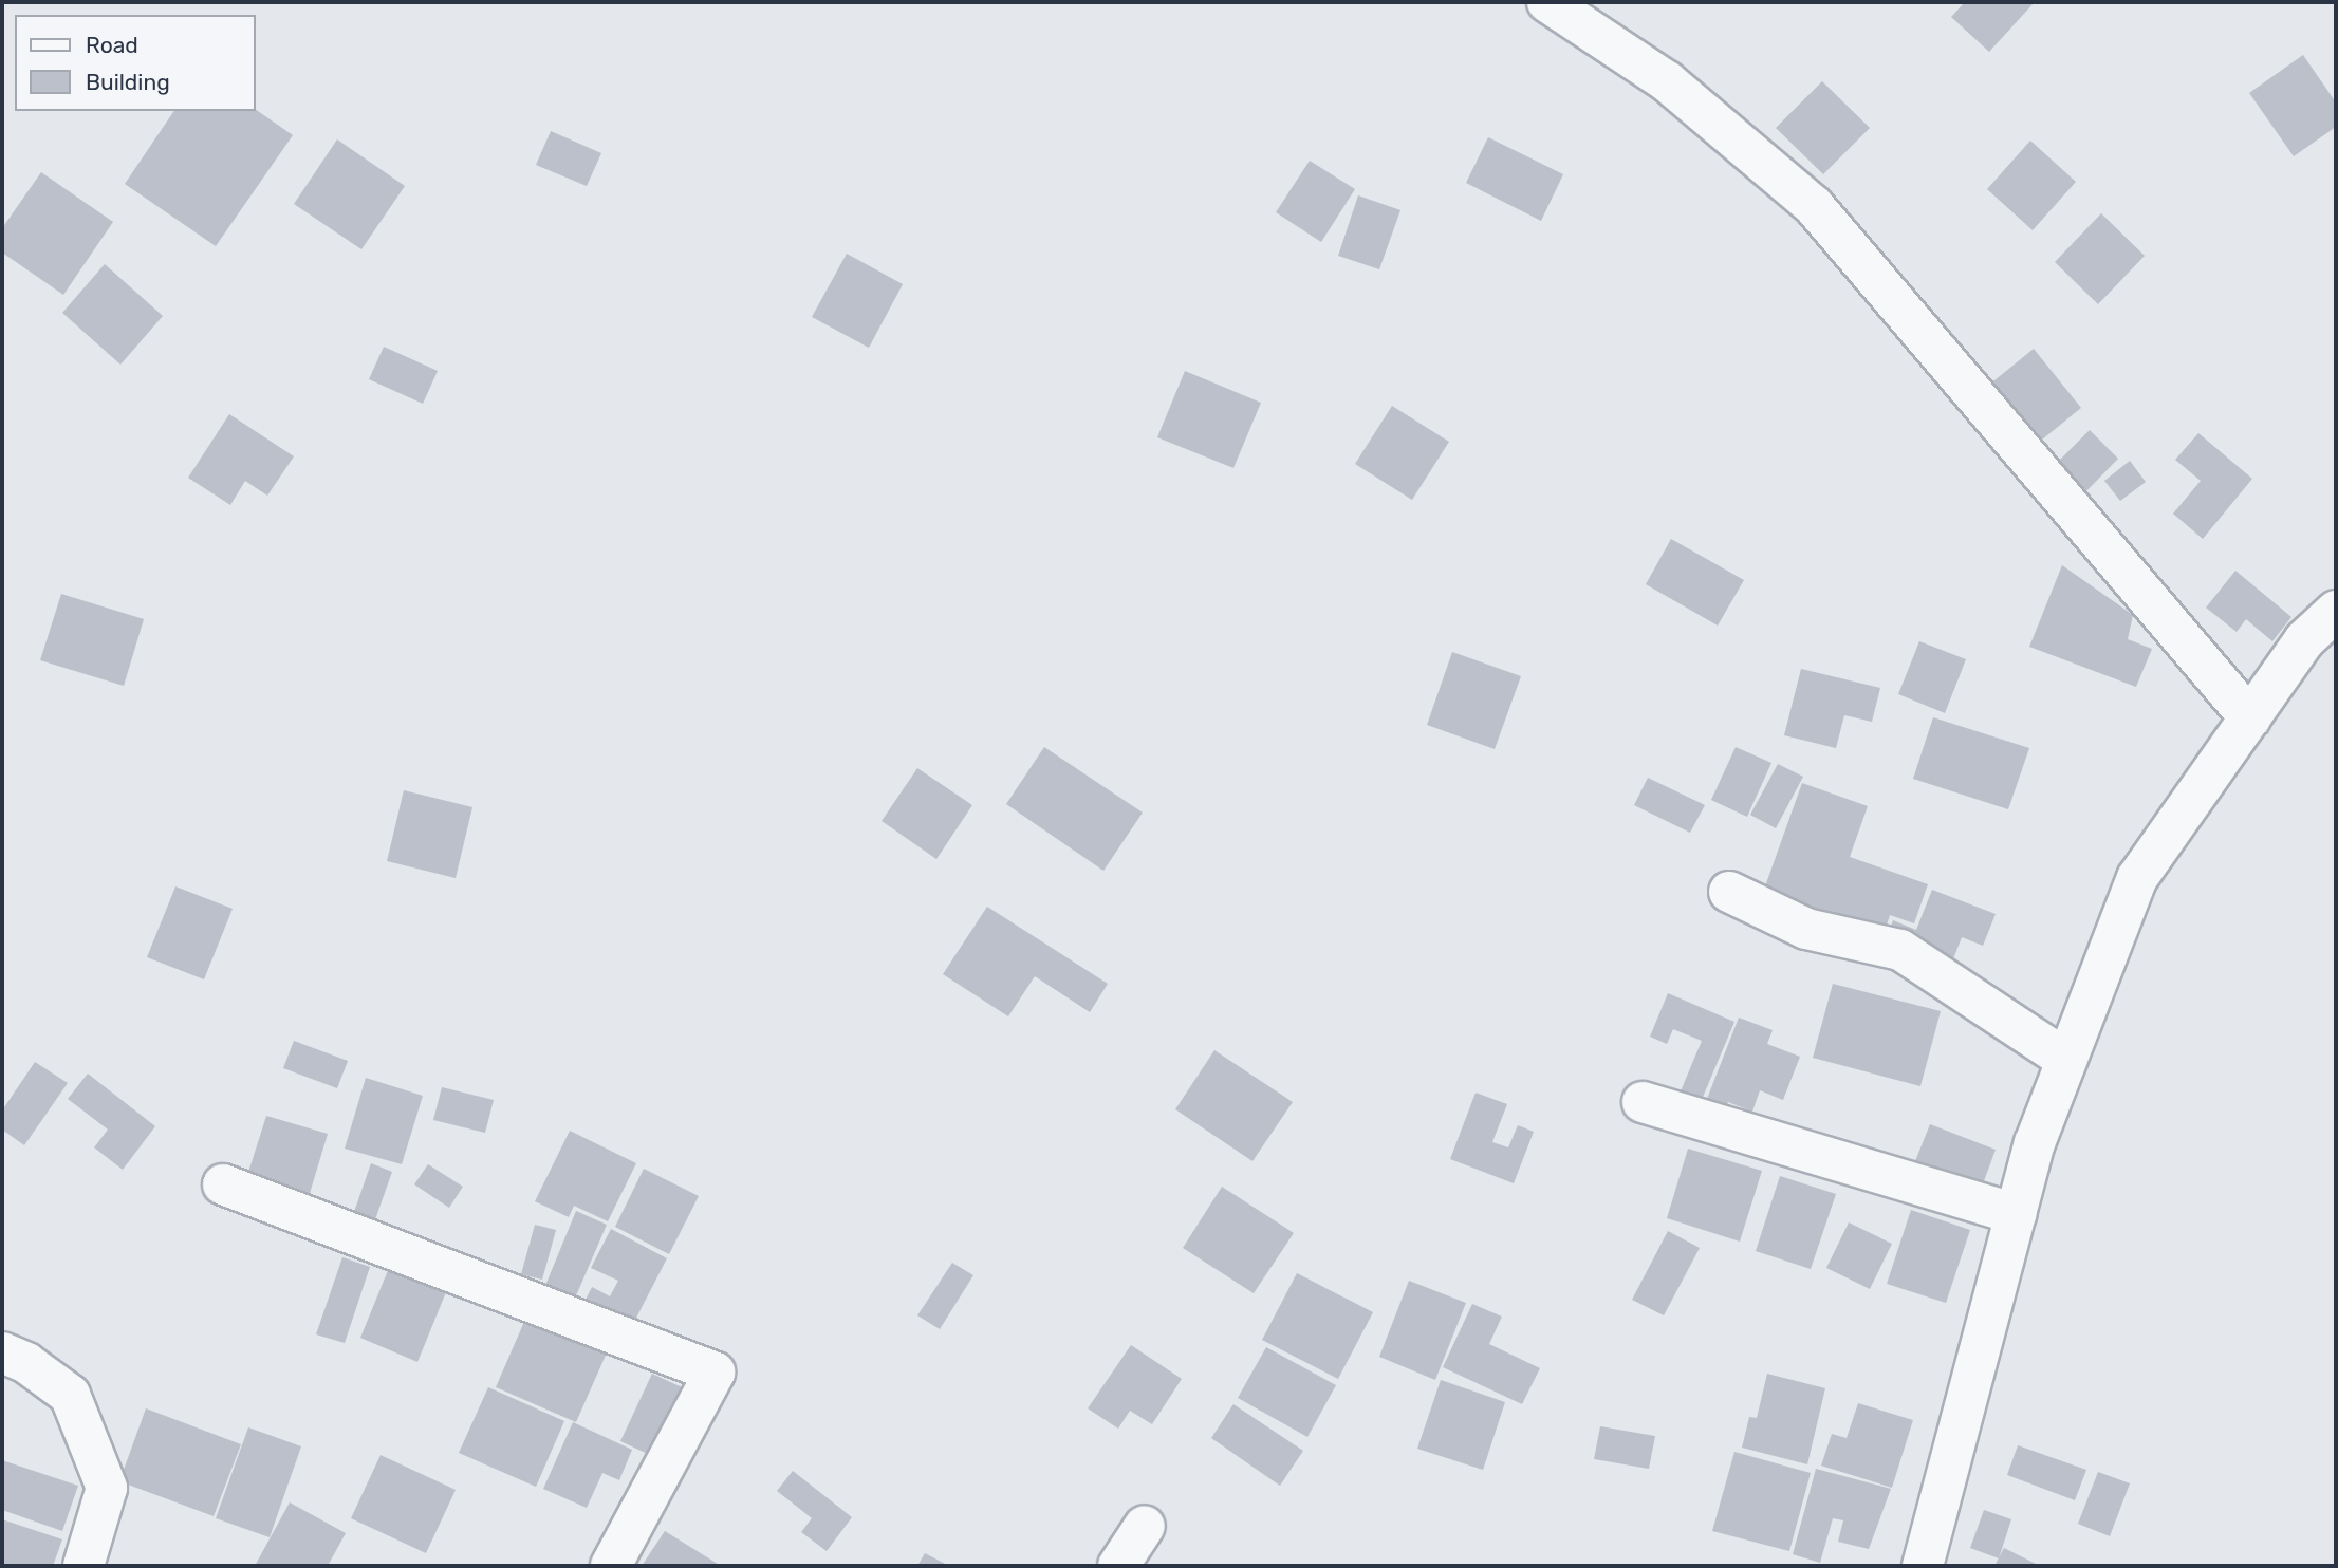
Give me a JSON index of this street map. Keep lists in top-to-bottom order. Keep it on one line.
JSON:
{"legend":["Road","Building"]}
